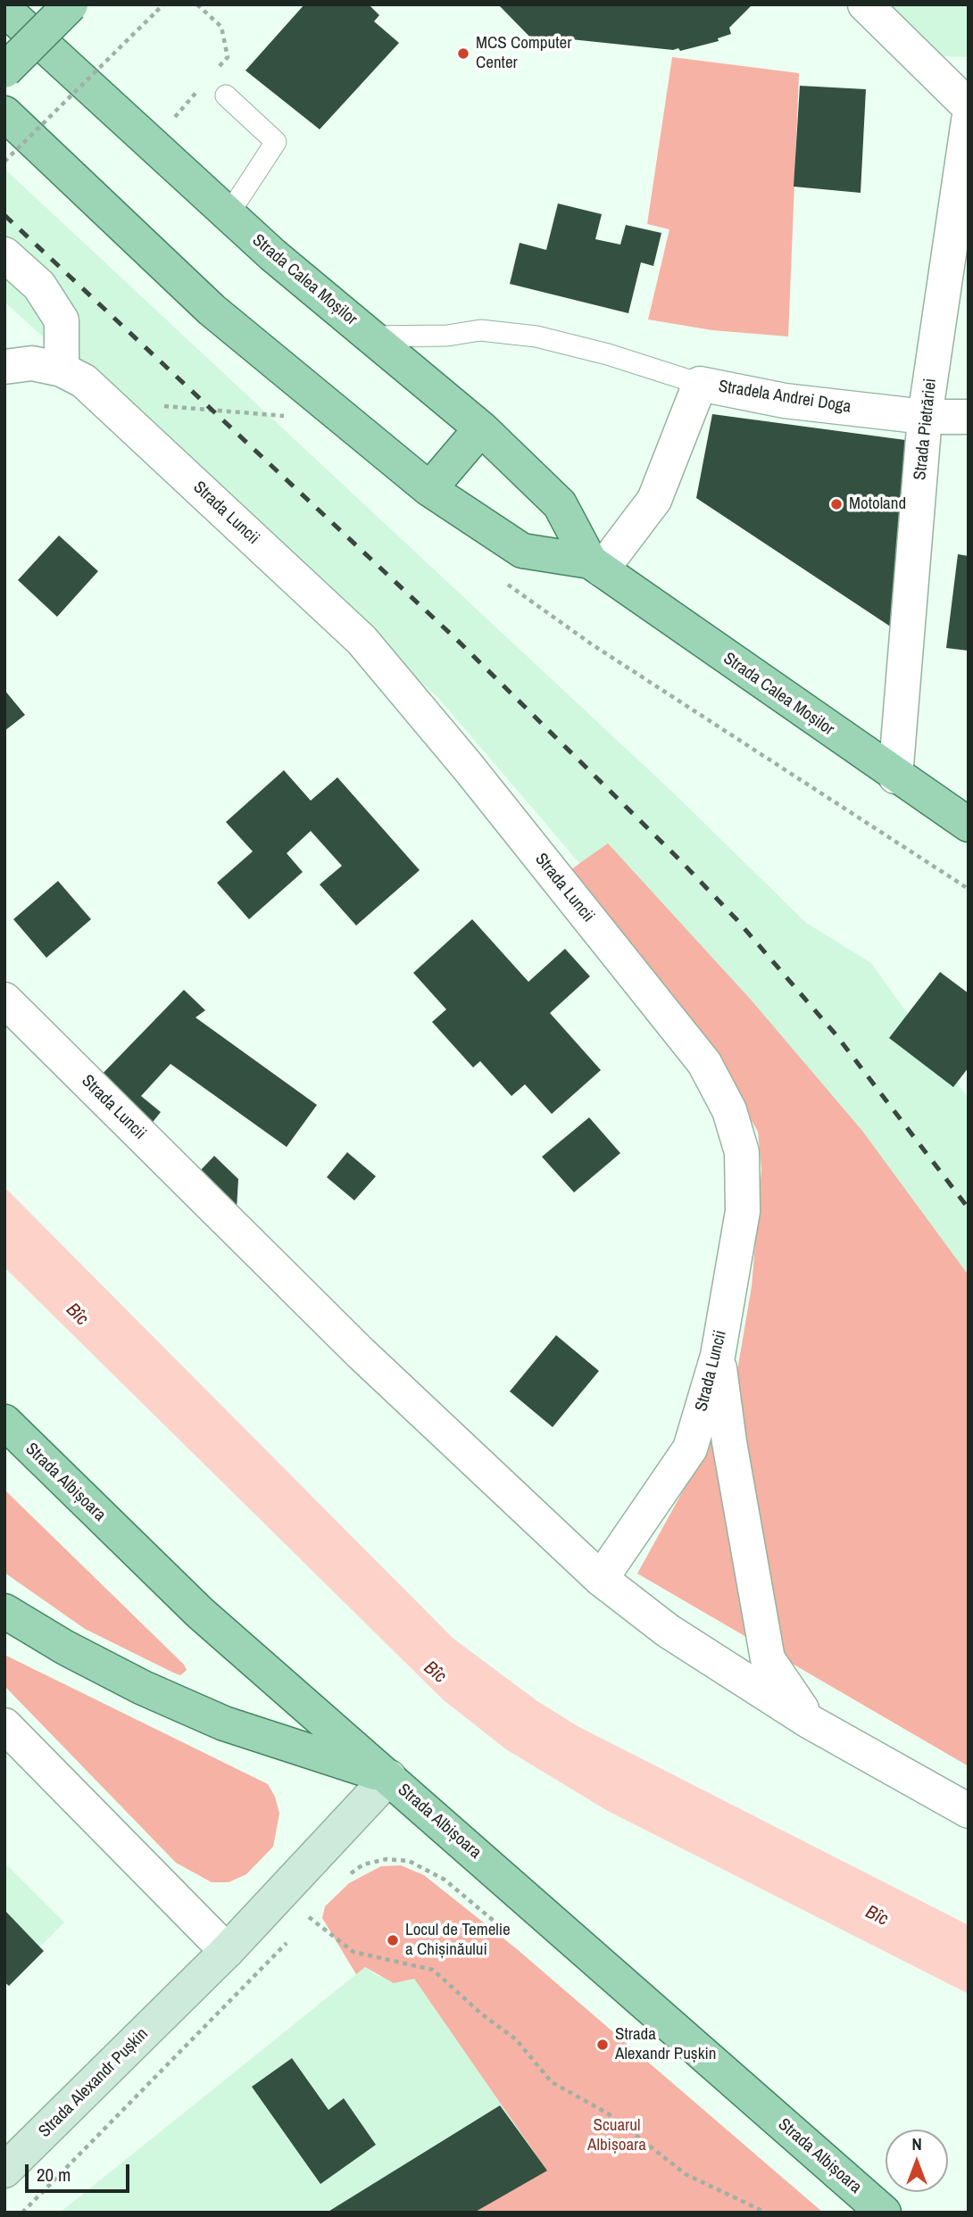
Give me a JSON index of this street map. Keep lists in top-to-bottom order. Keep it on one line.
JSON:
{"streets":{"main road":["Strada Calea Moșilor","Strada Albișoara","Strada Alexandr Pușkin"],"street":["Stradela Andrei Doga","Strada Pietrăriei","Strada Luncii"]},"crossings":[["Strada Calea Moșilor","Stradela Andrei Doga"],["Strada Calea Moșilor","Strada Pietrăriei"],["Stradela Andrei Doga","Strada Pietrăriei"],["Strada Albișoara","Strada Alexandr Pușkin"]],"water":["Bîc"],"parks":["Scuarul Albișoara"],"places":["MCS Computer Center","Motoland","Locul de Temelie a Chișinăului","Strada Alexandr Pușkin"],"scale_bar":"20 m","north":"top"}
